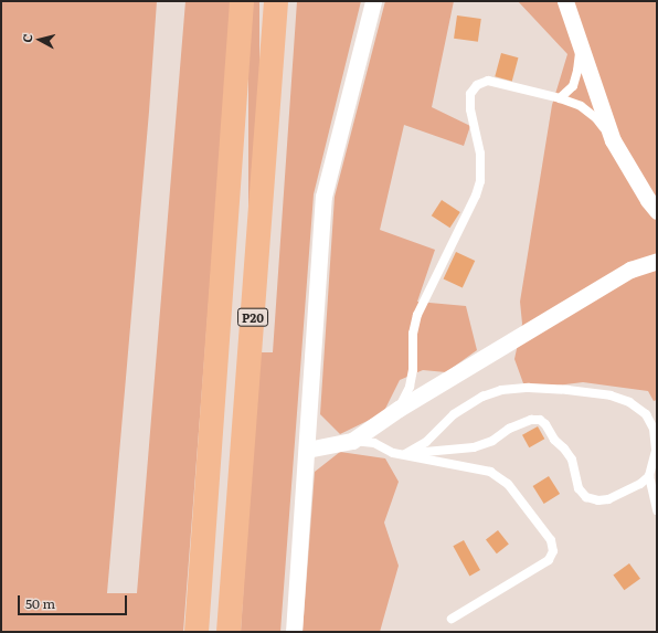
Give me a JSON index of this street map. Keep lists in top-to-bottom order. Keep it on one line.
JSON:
{"streets":{"main road":["Р20"]},"scale_bar":"50 m","north":"left"}
